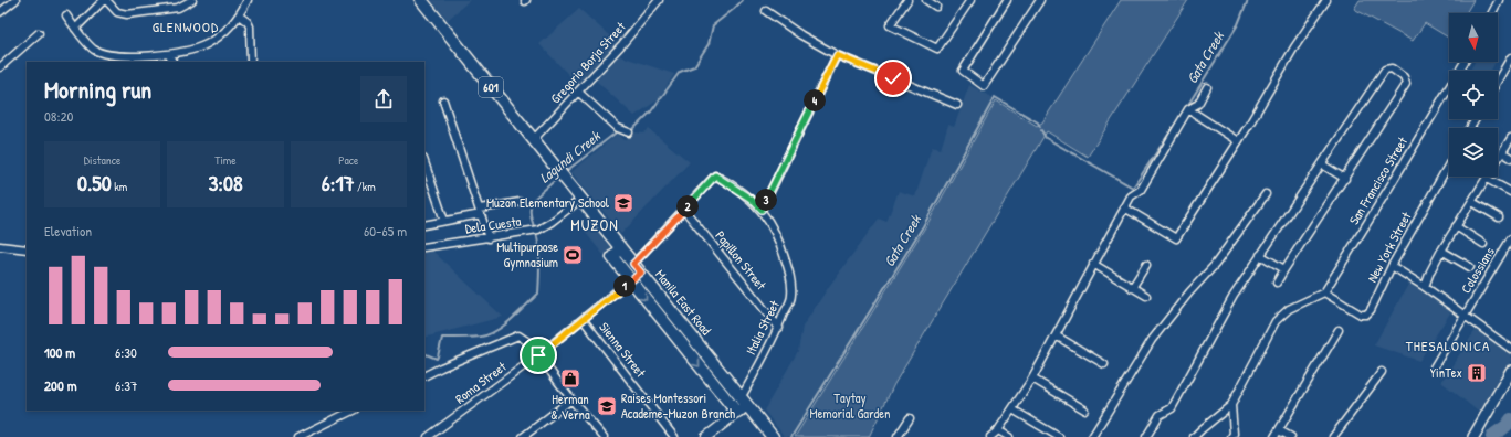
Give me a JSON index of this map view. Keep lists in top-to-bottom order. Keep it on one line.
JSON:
{"streets":{"main road":["601","Manila East Road"],"street":["Gregorio Borja Street","San Francisco Street","Dela Cuesta","New York Street","Papillon Street","Colossians","Italia Street","Sienna Street","Roma Street"]},"crossings":[["Gregorio Borja Street","Manila East Road"],["San Francisco Street","New York Street"],["Dela Cuesta","Manila East Road"],["Papillon Street","Italia Street"],["Manila East Road","Italia Street"],["Sienna Street","Roma Street"]],"districts":["GLENWOOD","MUZON","THESALONICA"],"water":["Gata Creek","Lagundi Creek"],"parks":["Taytay Memorial Garden"],"places":{"school or university":["Muzon Elementary School","Raises Montessori Academe-Muzon Branch"],"sports":["Multipurpose Gymnasium"],"building":["YinTex"],"shop":["Herman & Verna"]},"north":"bottom","page":{"heading":["Morning run","08:20"],"pins":["4","3","2","1"],"stats":[["Distance","0.50 km"],["Time","3:08"],["Pace","6:17 /km"]],"chart":["Elevation","60–65 m"],"list":[{"name":"100 m","note":"6:30"},{"name":"200 m","note":"6:37"}]}}
